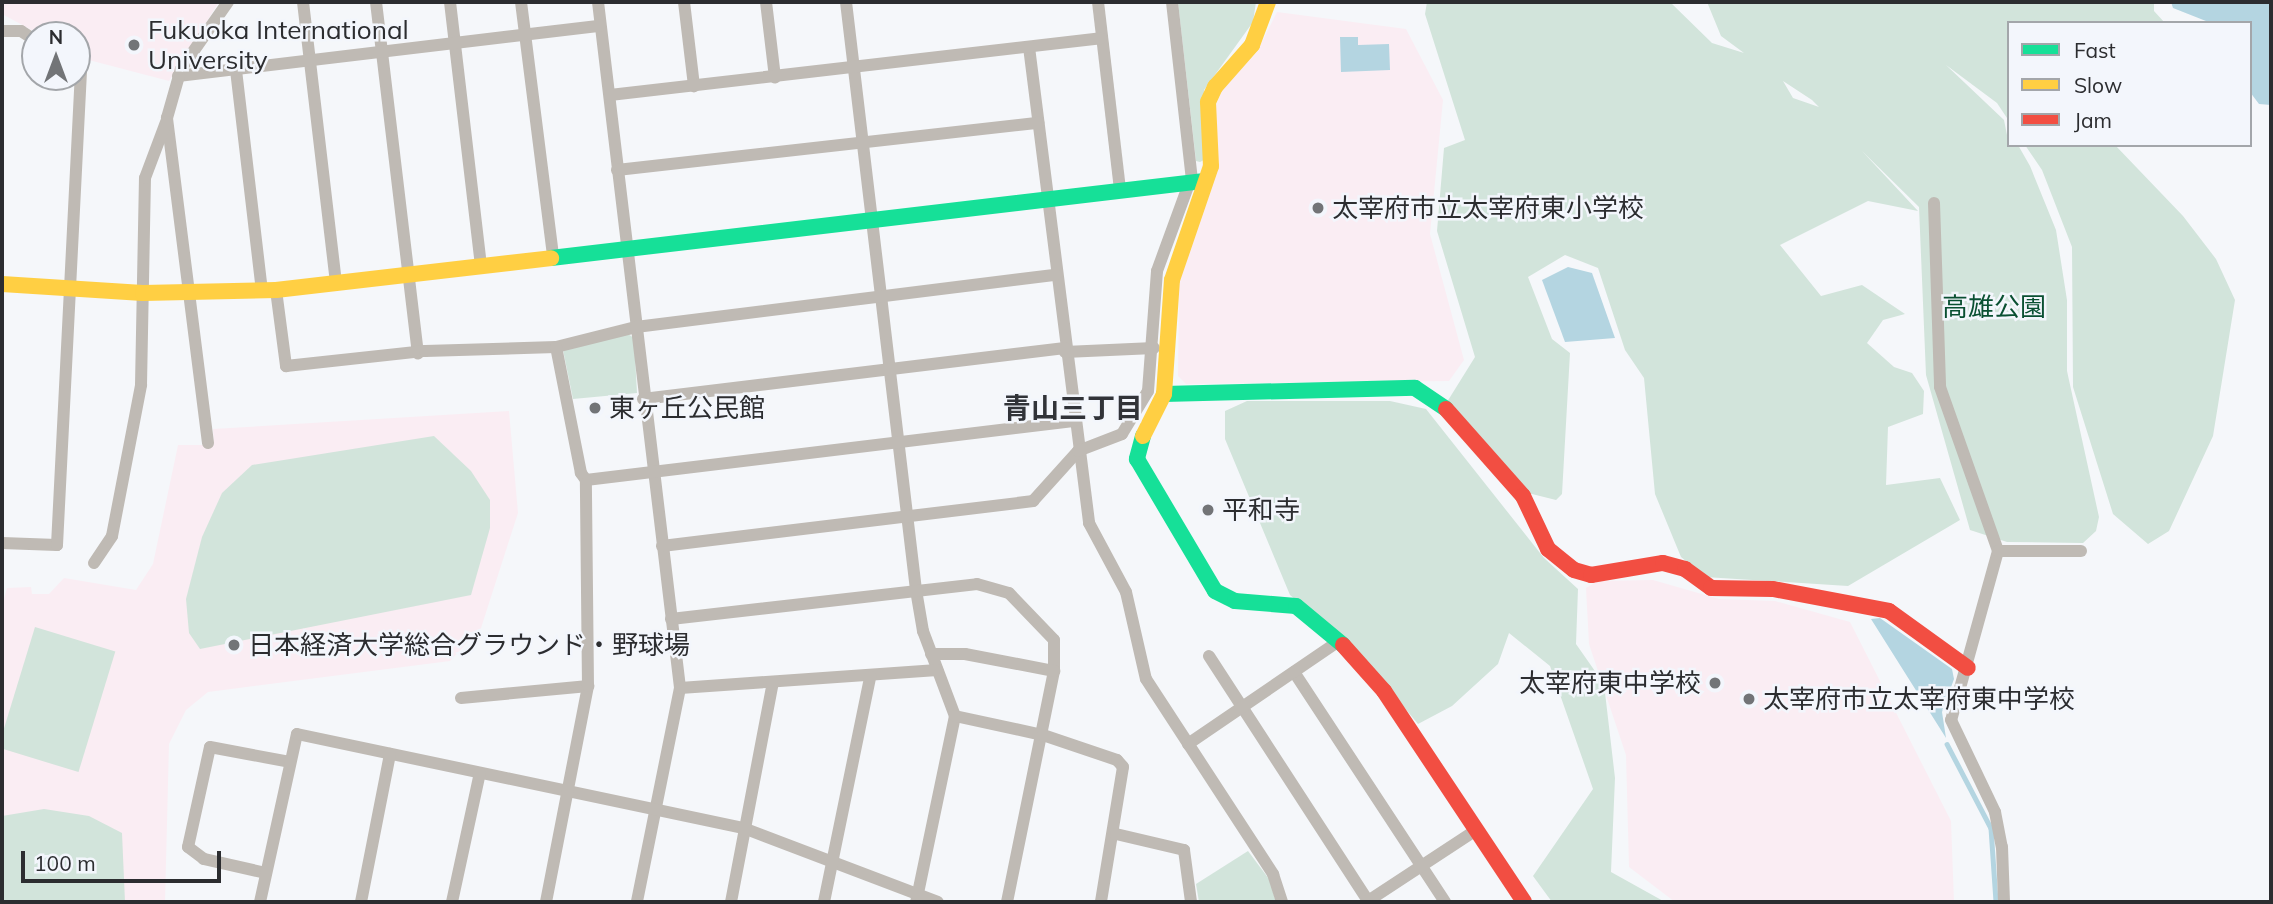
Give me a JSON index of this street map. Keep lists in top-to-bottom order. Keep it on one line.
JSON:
{"districts":["青山三丁目"],"parks":["高雄公園"],"places":["Fukuoka International University","太宰府市立太宰府東小学校","東ヶ丘公民館","平和寺","日本経済大学総合グラウンド・野球場","太宰府東中学校","太宰府市立太宰府東中学校"],"legend":["Fast","Slow","Jam"],"scale_bar":"100 m","north":"top"}
